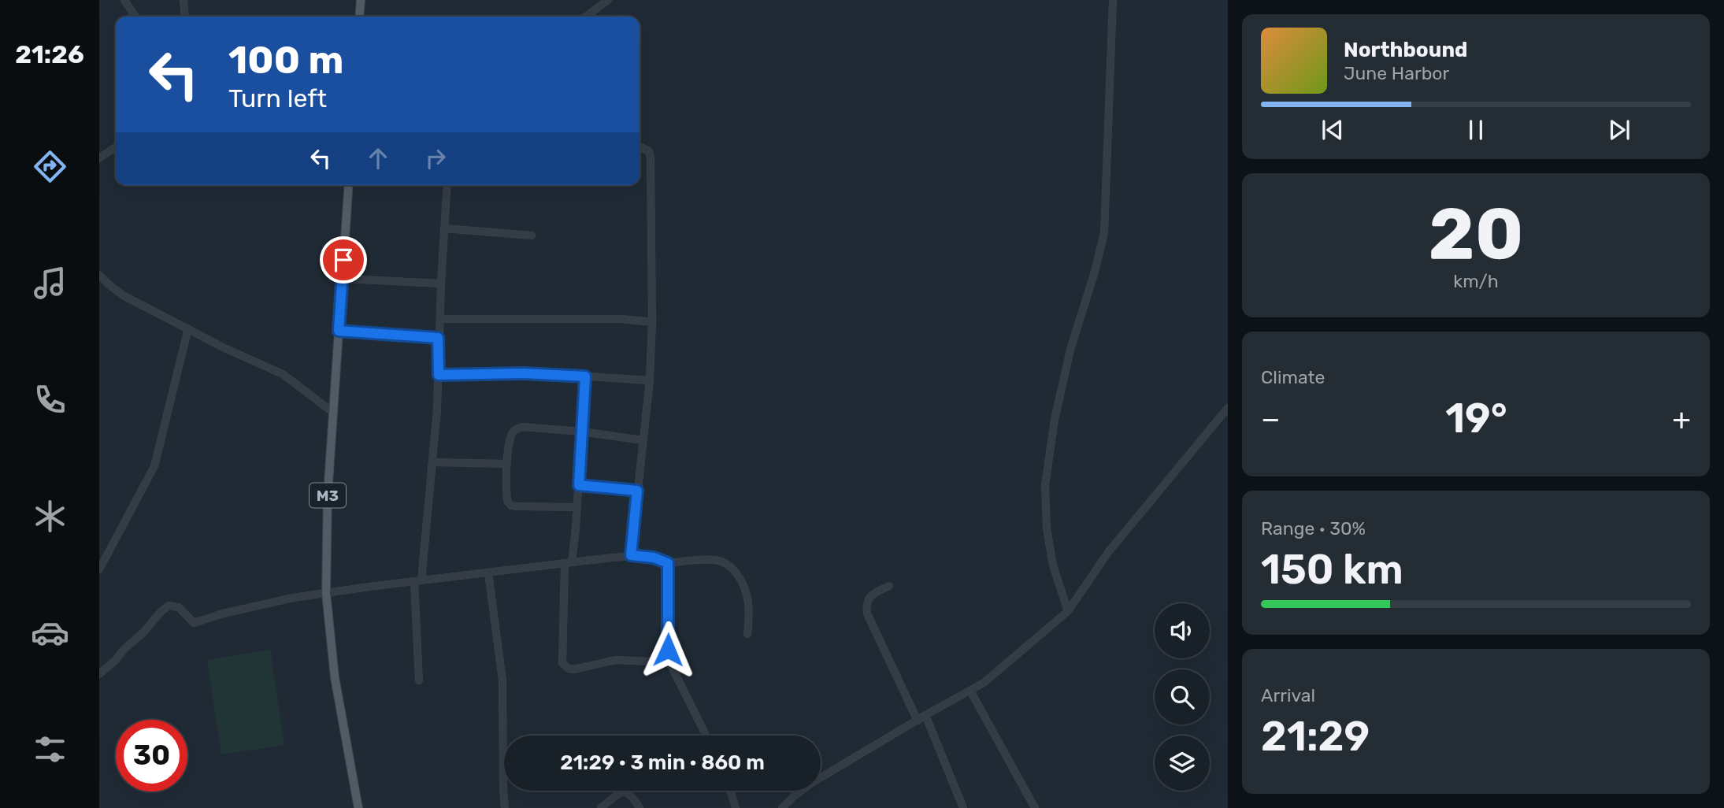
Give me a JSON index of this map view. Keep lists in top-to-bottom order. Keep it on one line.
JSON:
{"streets":{"main road":["M3"]},"page":{"tabs":"21:26","turn":["100 m","Turn left"],"song":["Northbound","June Harbor"],"tile":[["20","km/h"],"Climate",["Range · 30%","150 km"],["Arrival","21:29"]],"heat":["−","19°","+"],"limit":"30","trip":"21:29 · 3 min · 860 m"}}
